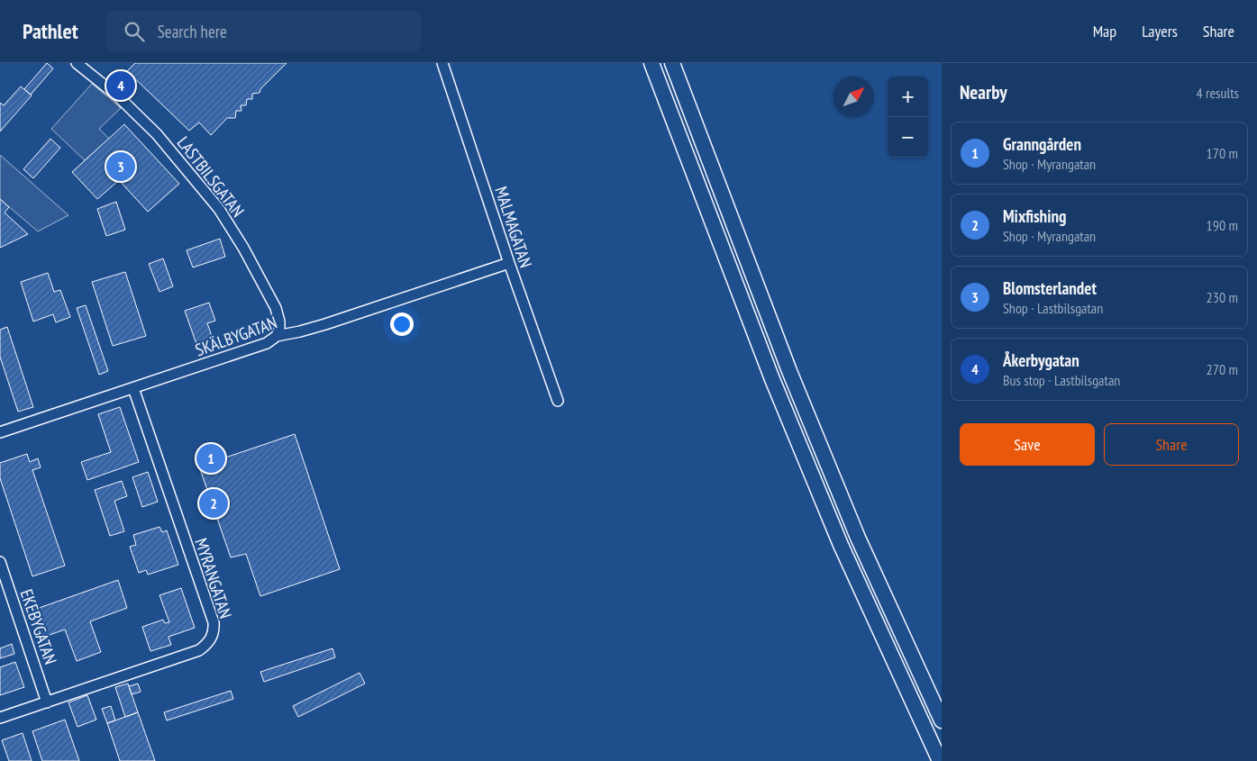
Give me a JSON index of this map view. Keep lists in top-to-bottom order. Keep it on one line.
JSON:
{"streets":{"street":["LASTBILSGATAN","MALMAGATAN","SKÄLBYGATAN","MYRANGATAN","EKEBYGATAN"]},"crossings":[["LASTBILSGATAN","SKÄLBYGATAN"],["MALMAGATAN","SKÄLBYGATAN"],["SKÄLBYGATAN","MYRANGATAN"],["MYRANGATAN","EKEBYGATAN"]],"north":"top right","page":{"header":"Pathlet","search":"Search here","nav":["Map","Layers","Share"],"heading":["Nearby","4 results"],"pins":["4","3","1","2"],"map_buttons":["+","−"],"list":[{"mark":"1","name":"Granngården","note":"Shop · Myrangatan","value":"170 m"},{"mark":"2","name":"Mixfishing","note":"Shop · Myrangatan","value":"190 m"},{"mark":"3","name":"Blomsterlandet","note":"Shop · Lastbilsgatan","value":"230 m"},{"mark":"4","name":"Åkerbygatan","note":"Bus stop · Lastbilsgatan","value":"270 m"}],"buttons":["Save","Share"]}}
